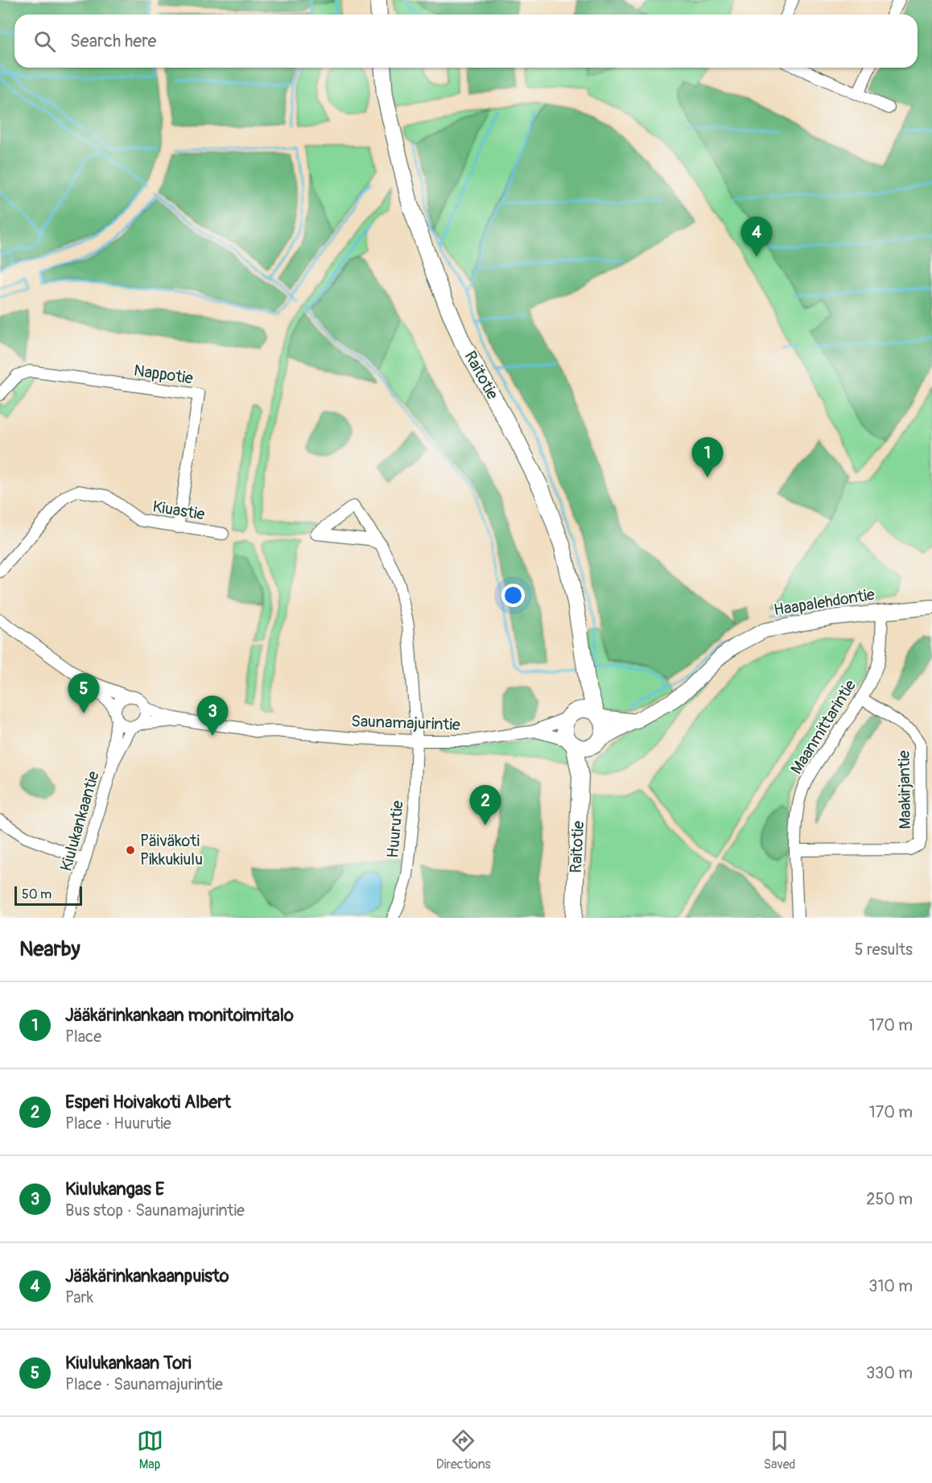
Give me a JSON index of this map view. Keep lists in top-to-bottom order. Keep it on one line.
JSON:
{"streets":{"main road":["Raitotie"],"street":["Nappotie","Kiuastie","Haapalehdontie","Saunamajurintie","Maanmittarintie","Maakirjantie","Kiulukankaantie","Huurutie"]},"crossings":[["Nappotie","Kiuastie"],["Raitotie","Haapalehdontie"],["Raitotie","Saunamajurintie"],["Haapalehdontie","Saunamajurintie"],["Haapalehdontie","Maanmittarintie"],["Saunamajurintie","Kiulukankaantie"],["Saunamajurintie","Huurutie"],["Maanmittarintie","Maakirjantie"]],"places":["Päiväkoti Pikkukiulu"],"scale_bar":"50 m","page":{"search":"Search here","pins":["4","1","5","3","2"],"scale":"50 m","heading":["Nearby","5 results"],"list":[{"mark":"1","name":"Jääkärinkankaan monitoimitalo","note":"Place","value":"170 m"},{"mark":"2","name":"Esperi Hoivakoti Albert","note":"Place · Huurutie","value":"170 m"},{"mark":"3","name":"Kiulukangas E","note":"Bus stop · Saunamajurintie","value":"250 m"},{"mark":"4","name":"Jääkärinkankaanpuisto","note":"Park","value":"310 m"},{"mark":"5","name":"Kiulukankaan Tori","note":"Place · Saunamajurintie","value":"330 m"}],"nav":["Map","Directions","Saved"]}}
